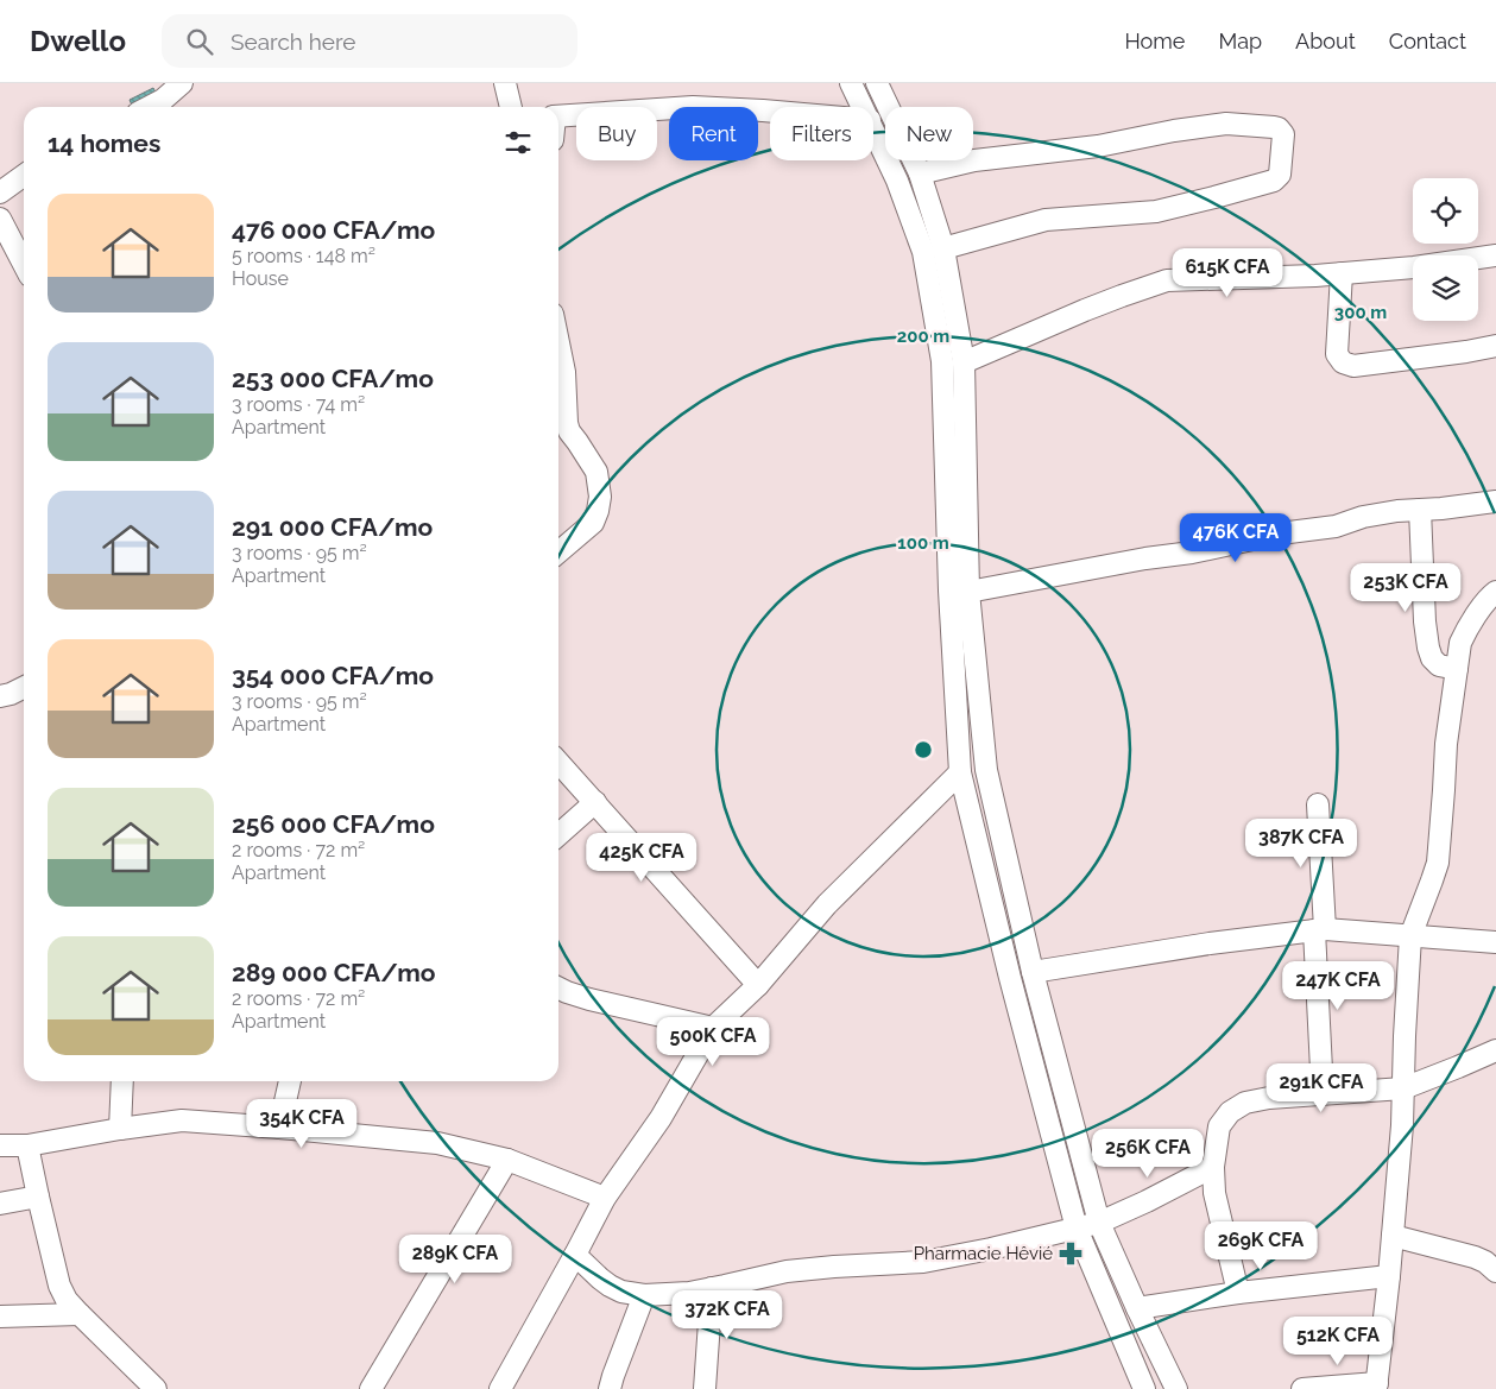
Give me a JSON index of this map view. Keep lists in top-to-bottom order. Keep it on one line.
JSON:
{"places":{"pharmacy":["Pharmacie Hêvié"]},"page":{"header":"Dwello","search":"Search here","nav":["Home","Map","About","Contact"],"chip":["Buy","Rent","Filters","New"],"heading":"14 homes","list":[{"name":"476 000 CFA/mo","note":"5 rooms · 148 m² · House"},{"name":"253 000 CFA/mo","note":"3 rooms · 74 m² · Apartment"},{"name":"291 000 CFA/mo","note":"3 rooms · 95 m² · Apartment"},{"name":"354 000 CFA/mo","note":"3 rooms · 95 m² · Apartment"},{"name":"256 000 CFA/mo","note":"2 rooms · 72 m² · Apartment"},{"name":"289 000 CFA/mo","note":"2 rooms · 72 m² · Apartment"}],"price":["615K CFA","476K CFA","253K CFA","387K CFA","425K CFA","247K CFA","500K CFA","291K CFA","354K CFA","256K CFA","269K CFA","289K CFA","372K CFA","512K CFA"]},"rings":["300 m","200 m","100 m"]}
